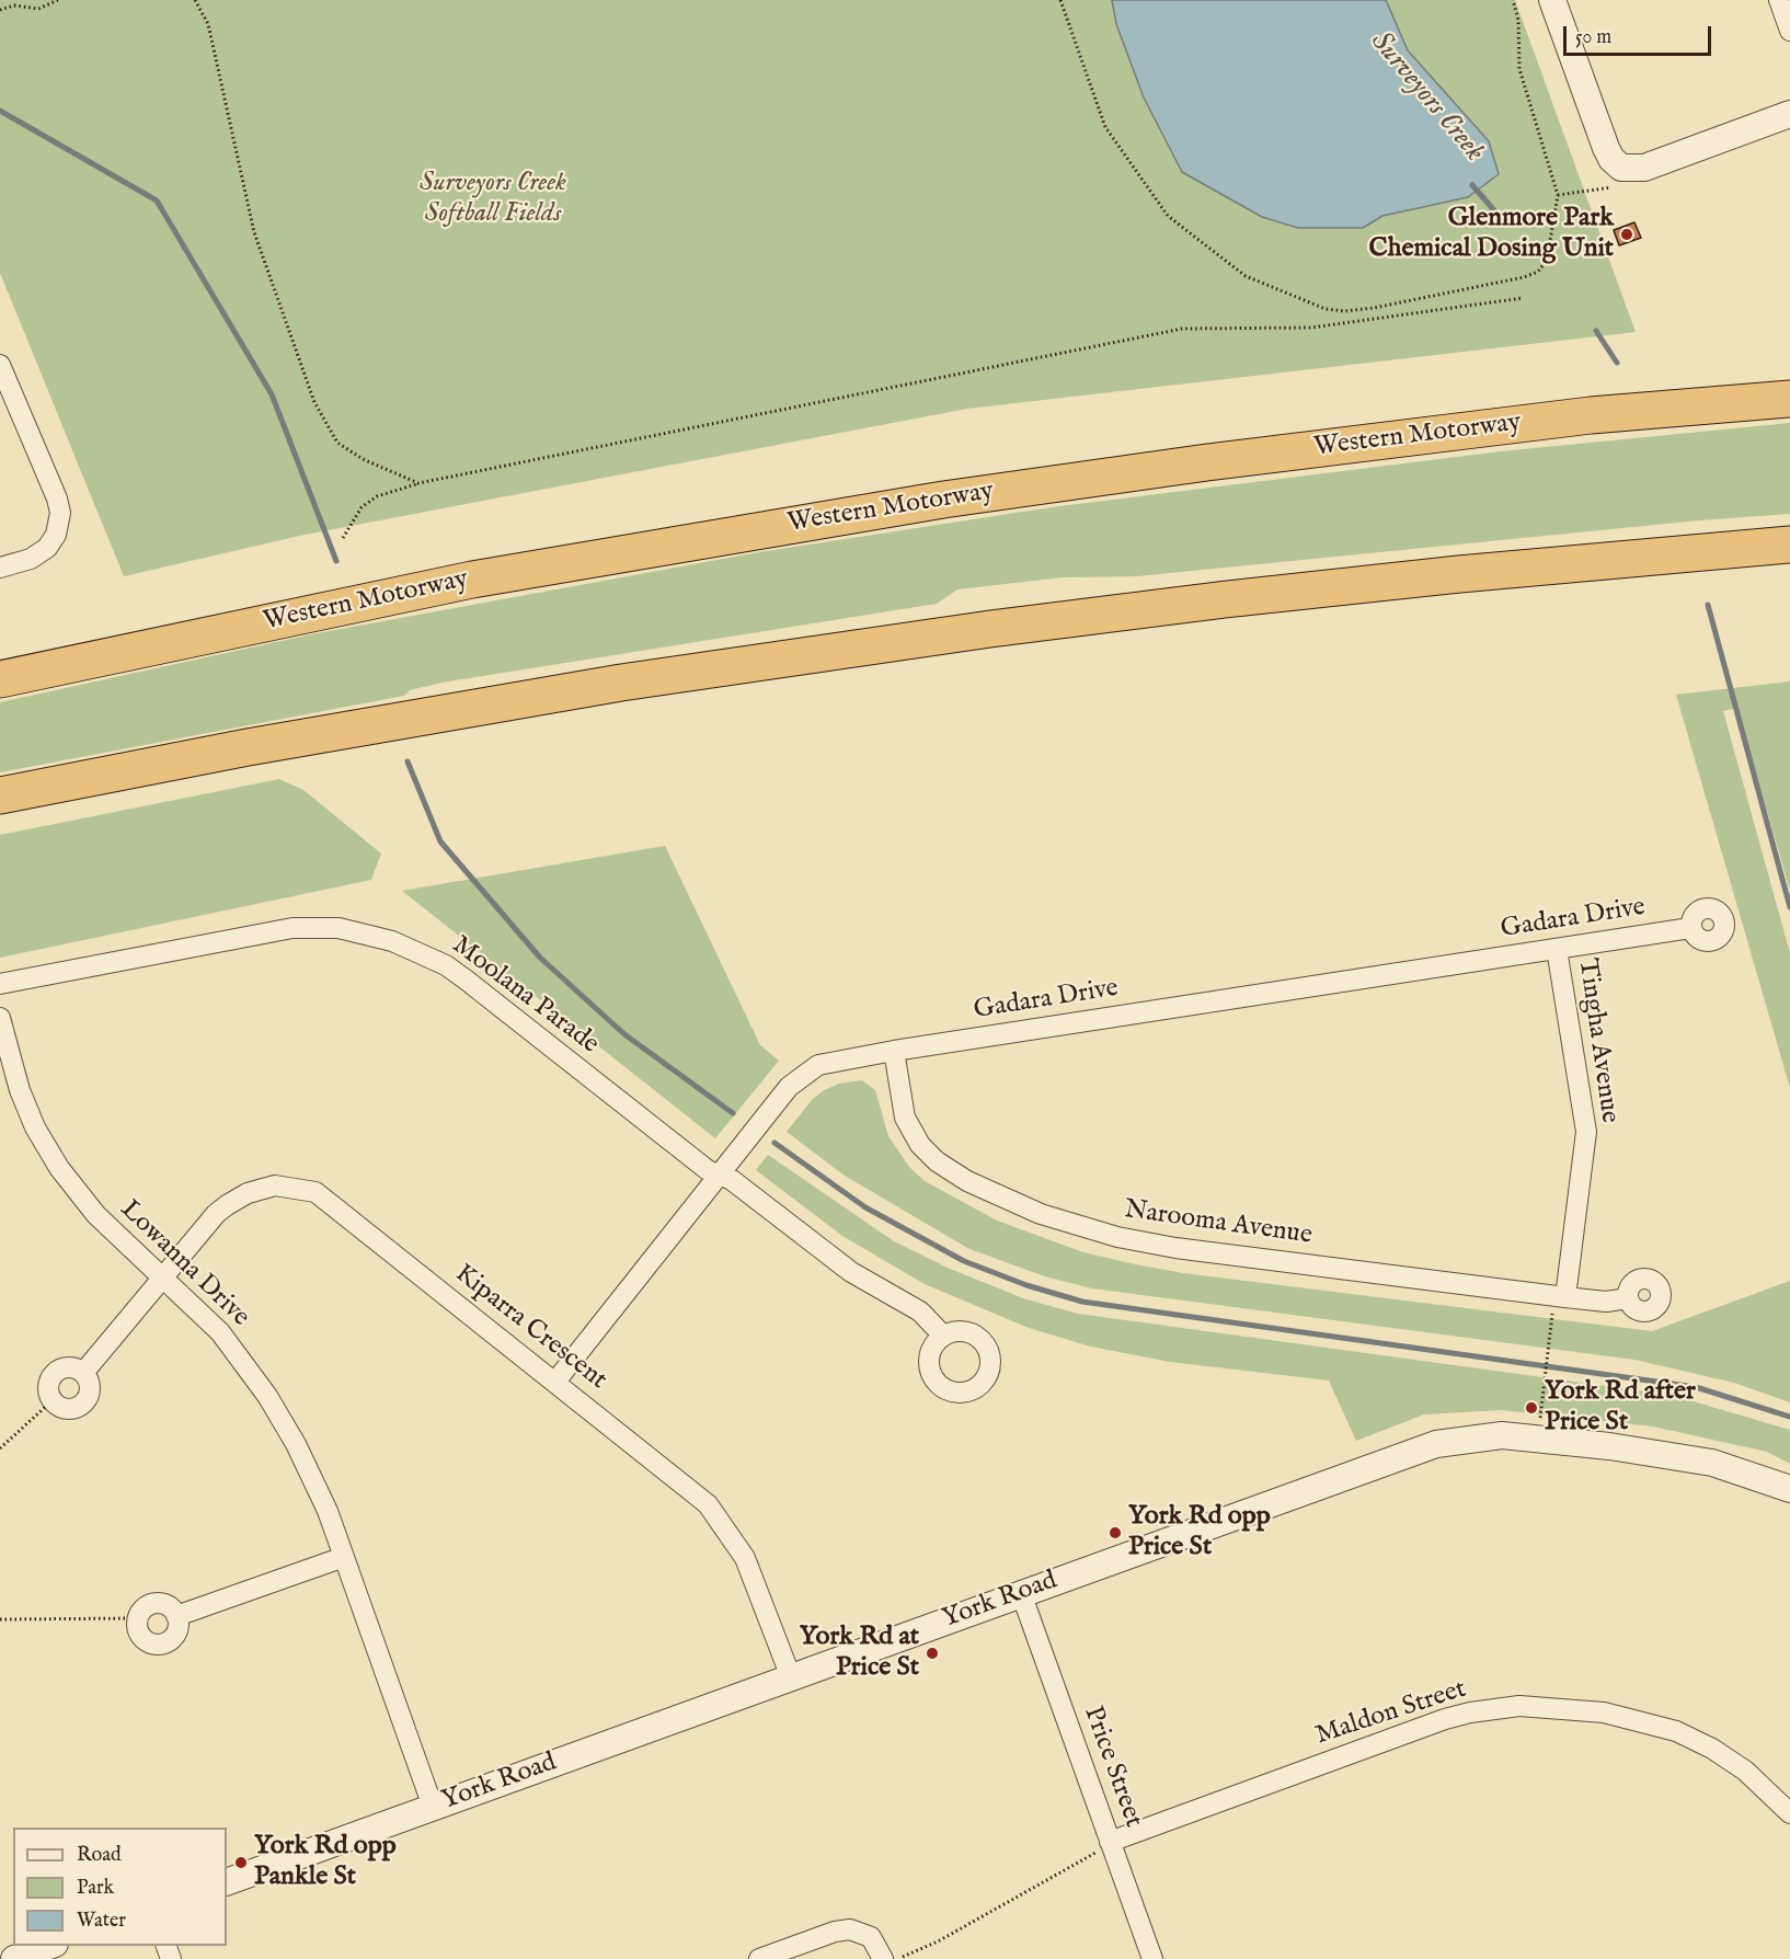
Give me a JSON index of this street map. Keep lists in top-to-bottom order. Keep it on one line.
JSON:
{"streets":{"highway":["Western Motorway"],"street":["Gadara Drive","Moolana Parade","Tingha Avenue","Narooma Avenue","Lowanna Drive","Kiparra Crescent","York Road","Maldon Street","Price Street"]},"crossings":[["Gadara Drive","Moolana Parade"],["Gadara Drive","Tingha Avenue"],["Gadara Drive","Narooma Avenue"],["Gadara Drive","Kiparra Crescent"],["Tingha Avenue","Narooma Avenue"],["Lowanna Drive","Kiparra Crescent"],["Lowanna Drive","York Road"],["Kiparra Crescent","York Road"],["York Road","Price Street"],["Maldon Street","Price Street"]],"water":["Surveyors Creek"],"parks":["Surveyors Creek Softball Fields"],"places":["Glenmore Park Chemical Dosing Unit","York Rd after Price St","York Rd opp Price St","York Rd at Price St","York Rd opp Pankle St"],"legend":["Road","Park","Water"],"scale_bar":"50 m"}
